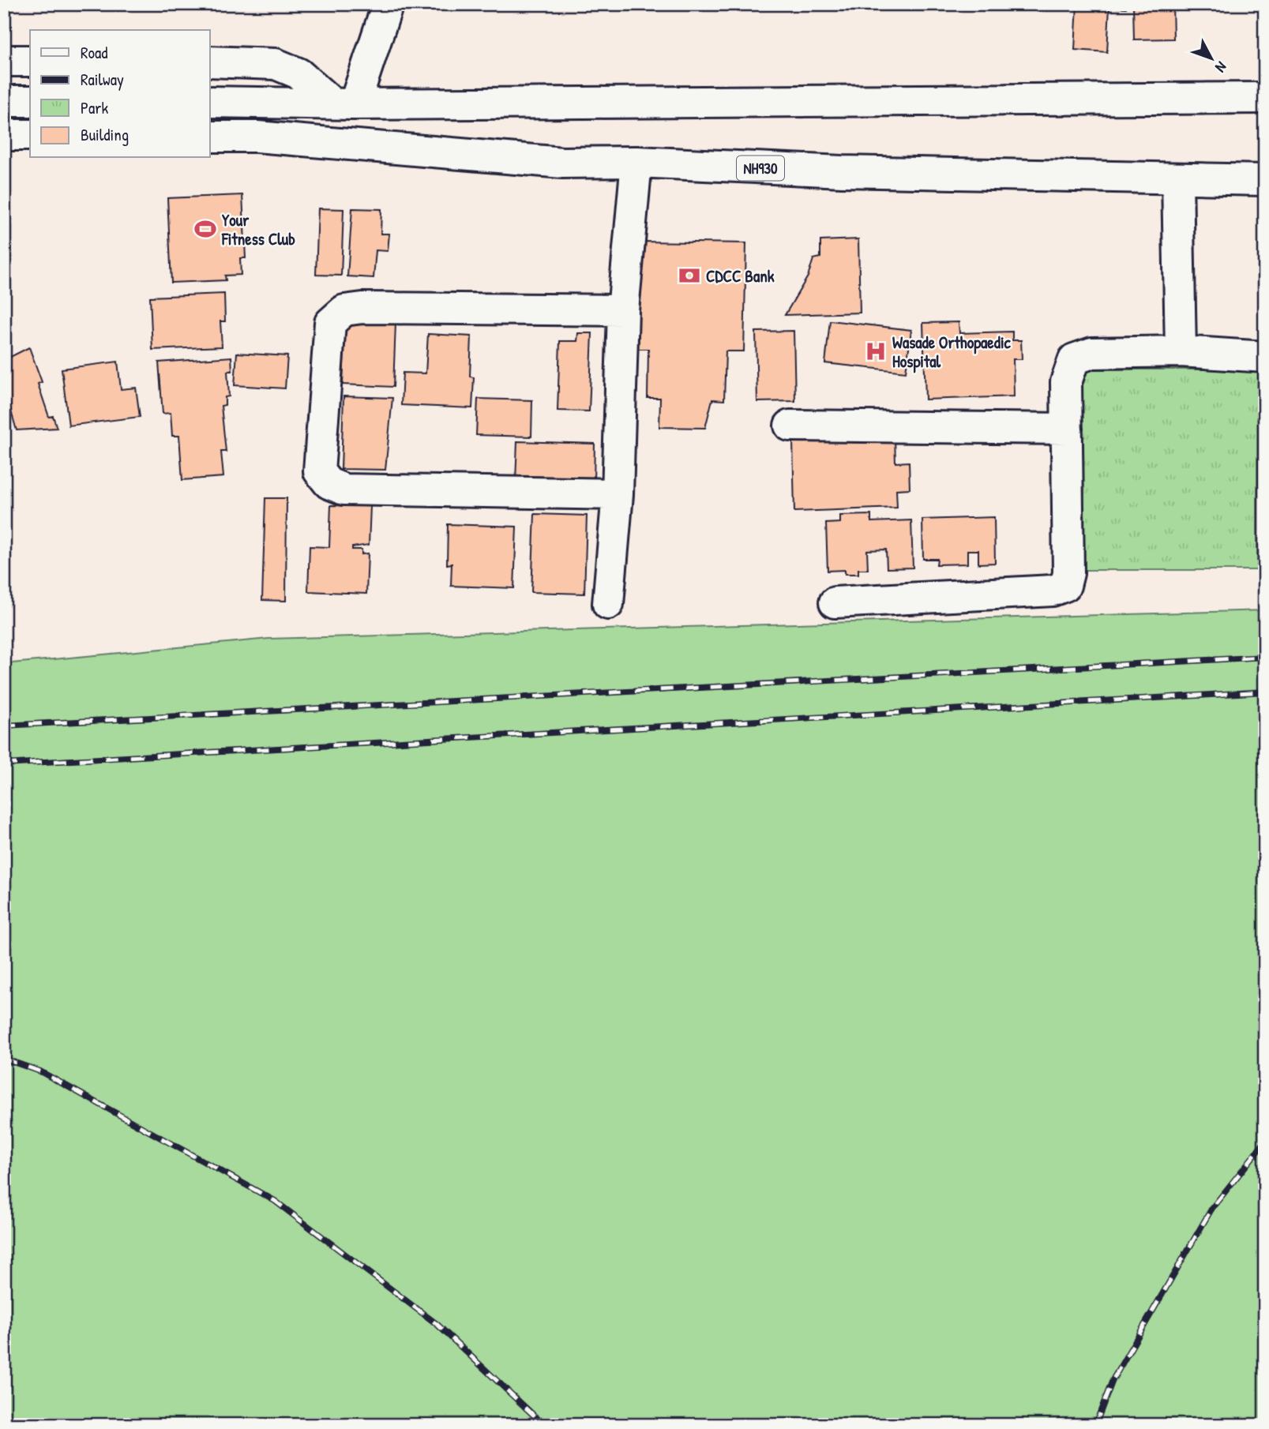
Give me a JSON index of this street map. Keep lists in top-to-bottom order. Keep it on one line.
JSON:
{"streets":{"main road":["NH930"]},"places":{"sports":["Your Fitness Club"],"bank":["CDCC Bank"],"hospital":["Wasade Orthopaedic Hospital"]},"legend":["Road","Railway","Park","Building"],"north":"bottom right"}
